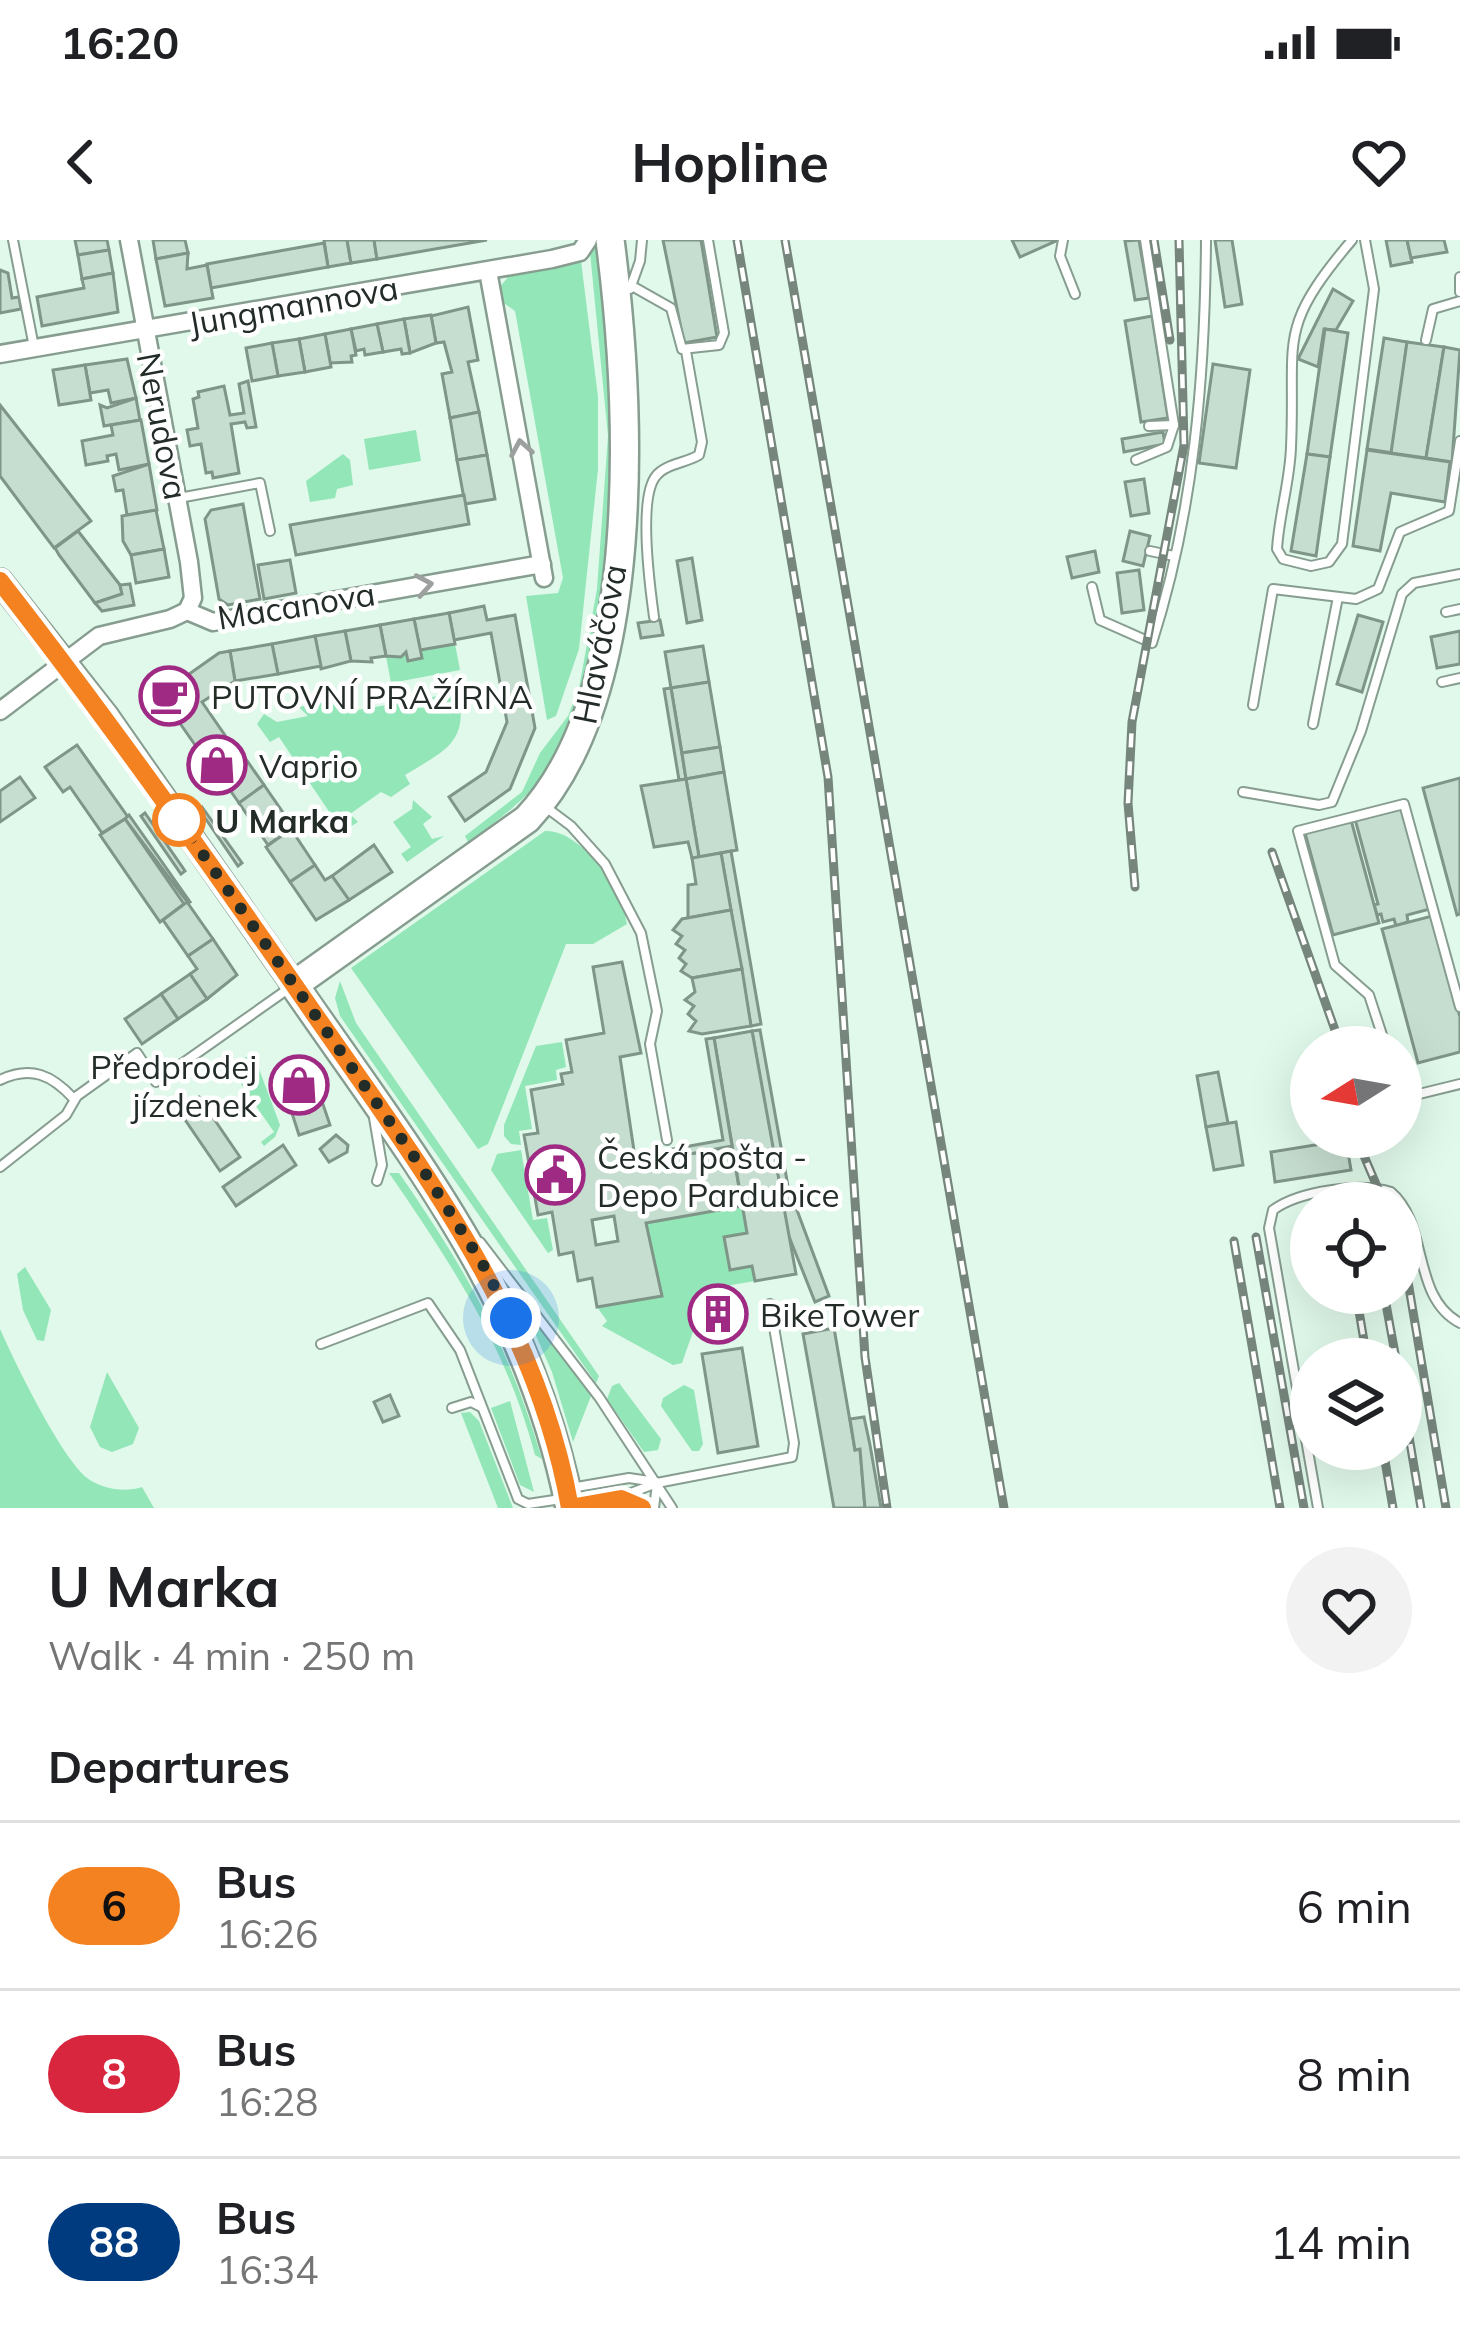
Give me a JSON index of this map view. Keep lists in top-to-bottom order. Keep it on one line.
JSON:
{"streets":{"main road":["Hlaváčova"],"street":["Jungmannova","Nerudova","Macanova"]},"crossings":[["Jungmannova","Nerudova"],["Jungmannova","Macanova"],["Jungmannova","Hlaváčova"],["Nerudova","Macanova"]],"places":{"cafe":["PUTOVNÍ PRAŽÍRNA"],"shop":["Vaprio","Předprodej jízdenek"],"other":["U Marka"],"public building":["Česká pošta - Depo Pardubice"],"building":["BikeTower"]},"lines":["bus line 6"],"north":"left","page":{"status":"16:20","header":"Hopline","heading":[["U Marka","Walk · 4 min · 250 m"],"Departures"],"list":[{"mark":"6","name":"Bus","note":"16:26","value":"6 min"},{"mark":"8","name":"Bus","note":"16:28","value":"8 min"},{"mark":"88","name":"Bus","note":"16:34","value":"14 min"}]}}
